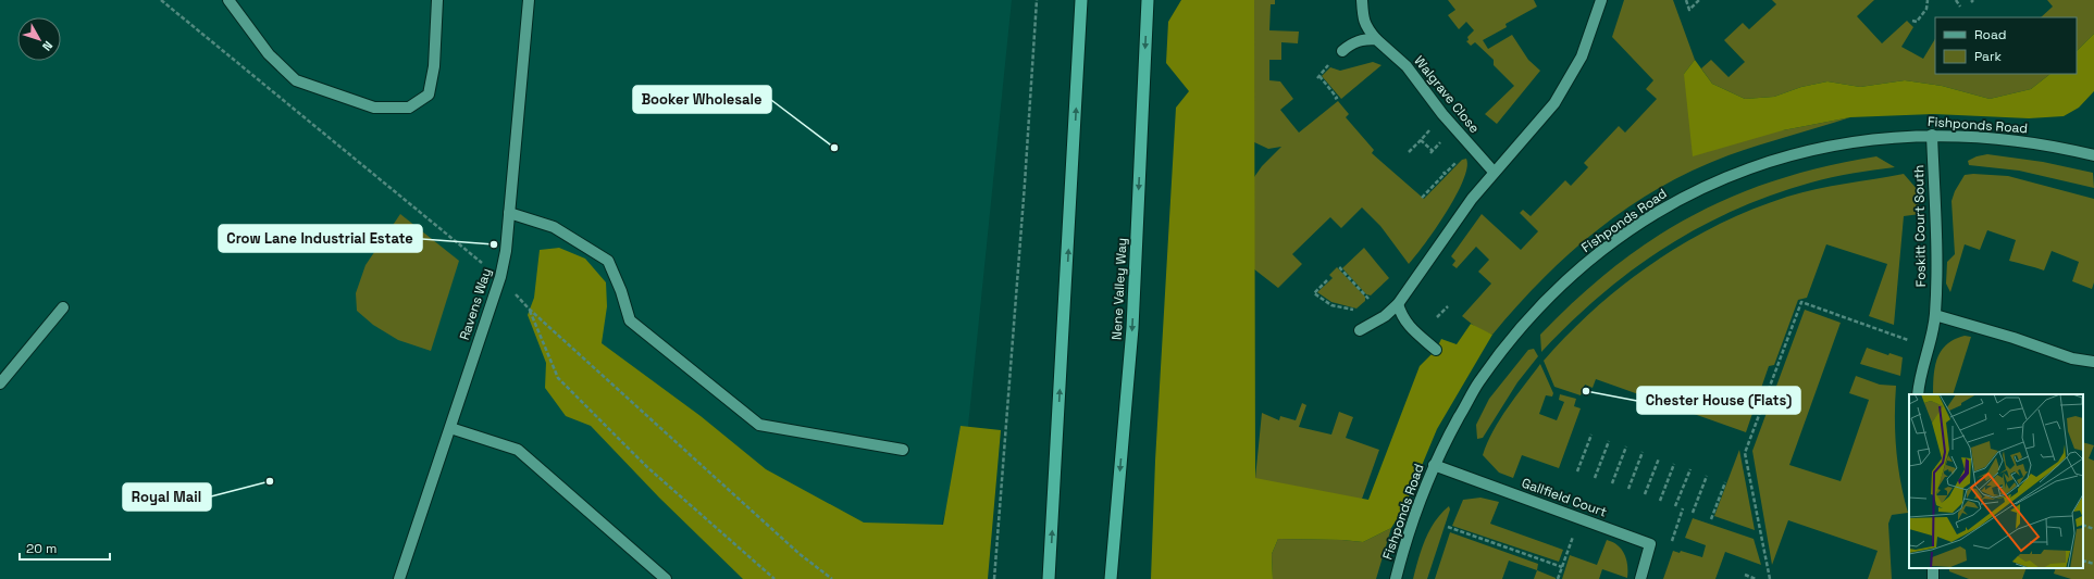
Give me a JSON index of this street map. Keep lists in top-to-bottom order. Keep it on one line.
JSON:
{"streets":{"highway":["Nene Valley Way"],"street":["Walgrave Close","Fishponds Road","Foskitt Court South","Ravens Way","Gallfield Court"]},"crossings":[["Fishponds Road","Foskitt Court South"],["Fishponds Road","Gallfield Court"]],"places":["Booker Wholesale","Crow Lane Industrial Estate","Chester House (Flats)","Royal Mail"],"legend":["Road","Park"],"scale_bar":"20 m","north":"bottom right"}
